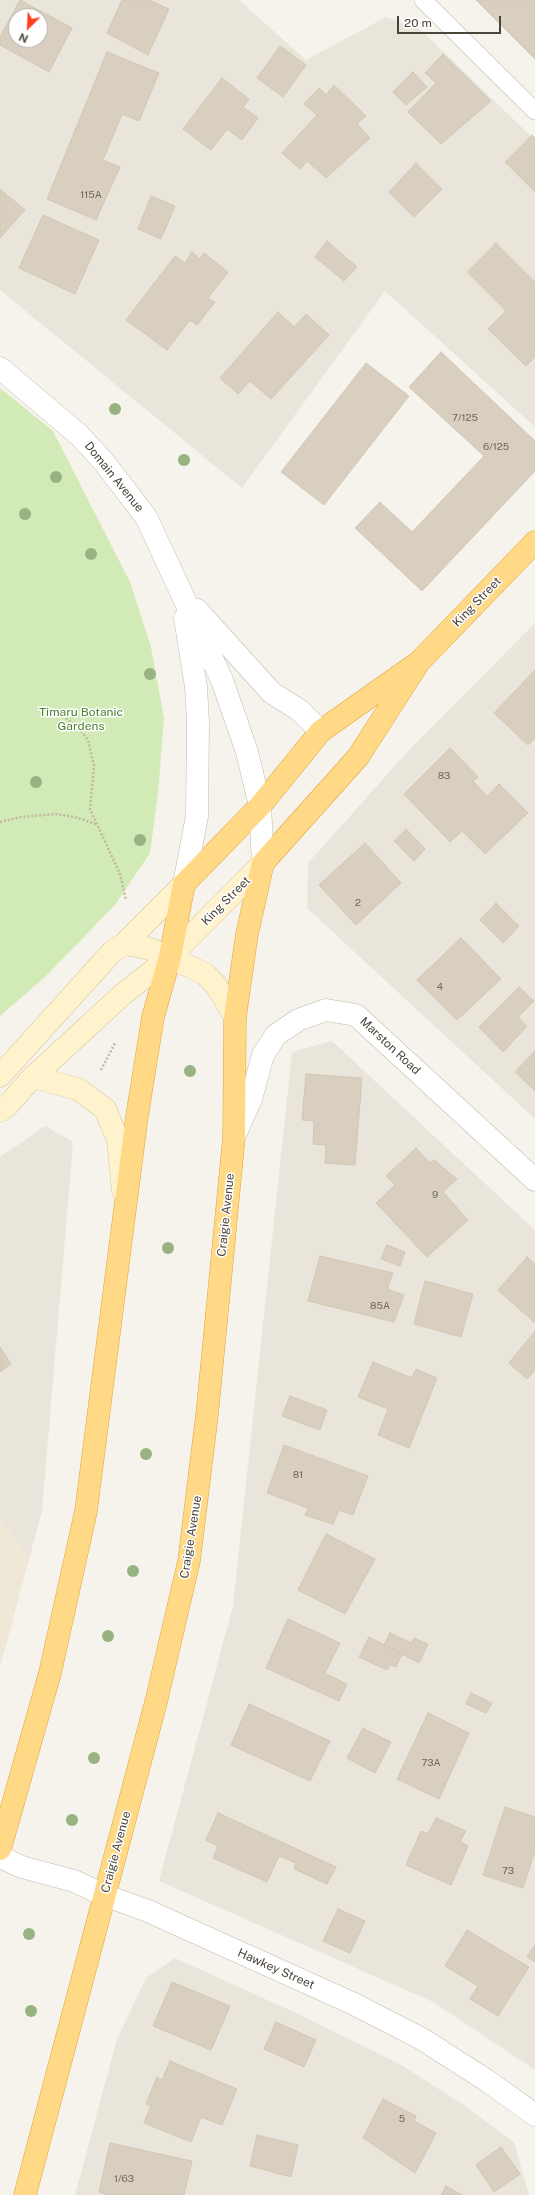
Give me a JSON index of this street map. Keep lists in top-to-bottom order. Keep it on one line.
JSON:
{"streets":{"highway":["King Street","Craigie Avenue"],"street":["Domain Avenue","Marston Road","Hawkey Street"]},"crossings":[["Domain Avenue","King Street"],["Domain Avenue","Craigie Avenue"],["King Street","Craigie Avenue"],["Marston Road","Craigie Avenue"],["Craigie Avenue","Hawkey Street"]],"parks":["Timaru Botanic Gardens"],"house_numbers":["115A","7/125","6/125","83","2","4","9","85A","81","73A","73","5","1/63"],"scale_bar":"20 m","north":"bottom left"}
